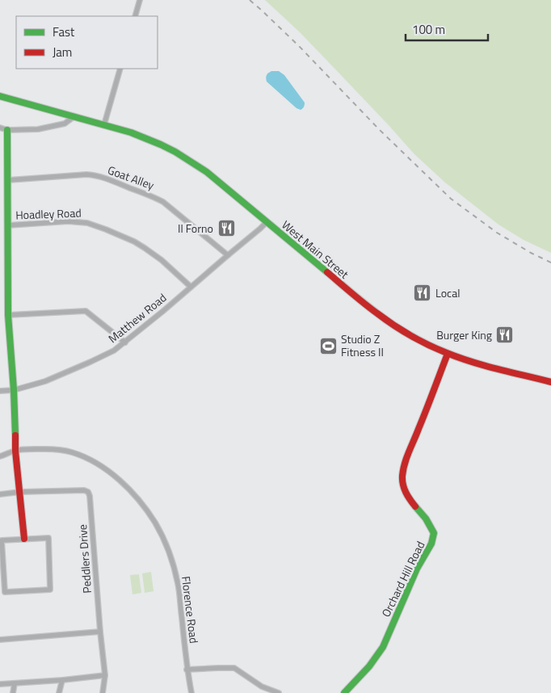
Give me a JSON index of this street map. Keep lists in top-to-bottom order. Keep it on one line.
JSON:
{"streets":{"street":["Goat Alley","Hoadley Road","West Main Street","Matthew Road","Peddlers Drive","Orchard Hill Road","Florence Road"]},"crossings":[["Goat Alley","Matthew Road"],["Hoadley Road","Matthew Road"],["West Main Street","Matthew Road"],["West Main Street","Orchard Hill Road"]],"places":{"restaurant":["Il Forno","Local","Burger King"],"sports":["Studio Z Fitness II"]},"legend":["Fast","Jam"],"scale_bar":"100 m"}
